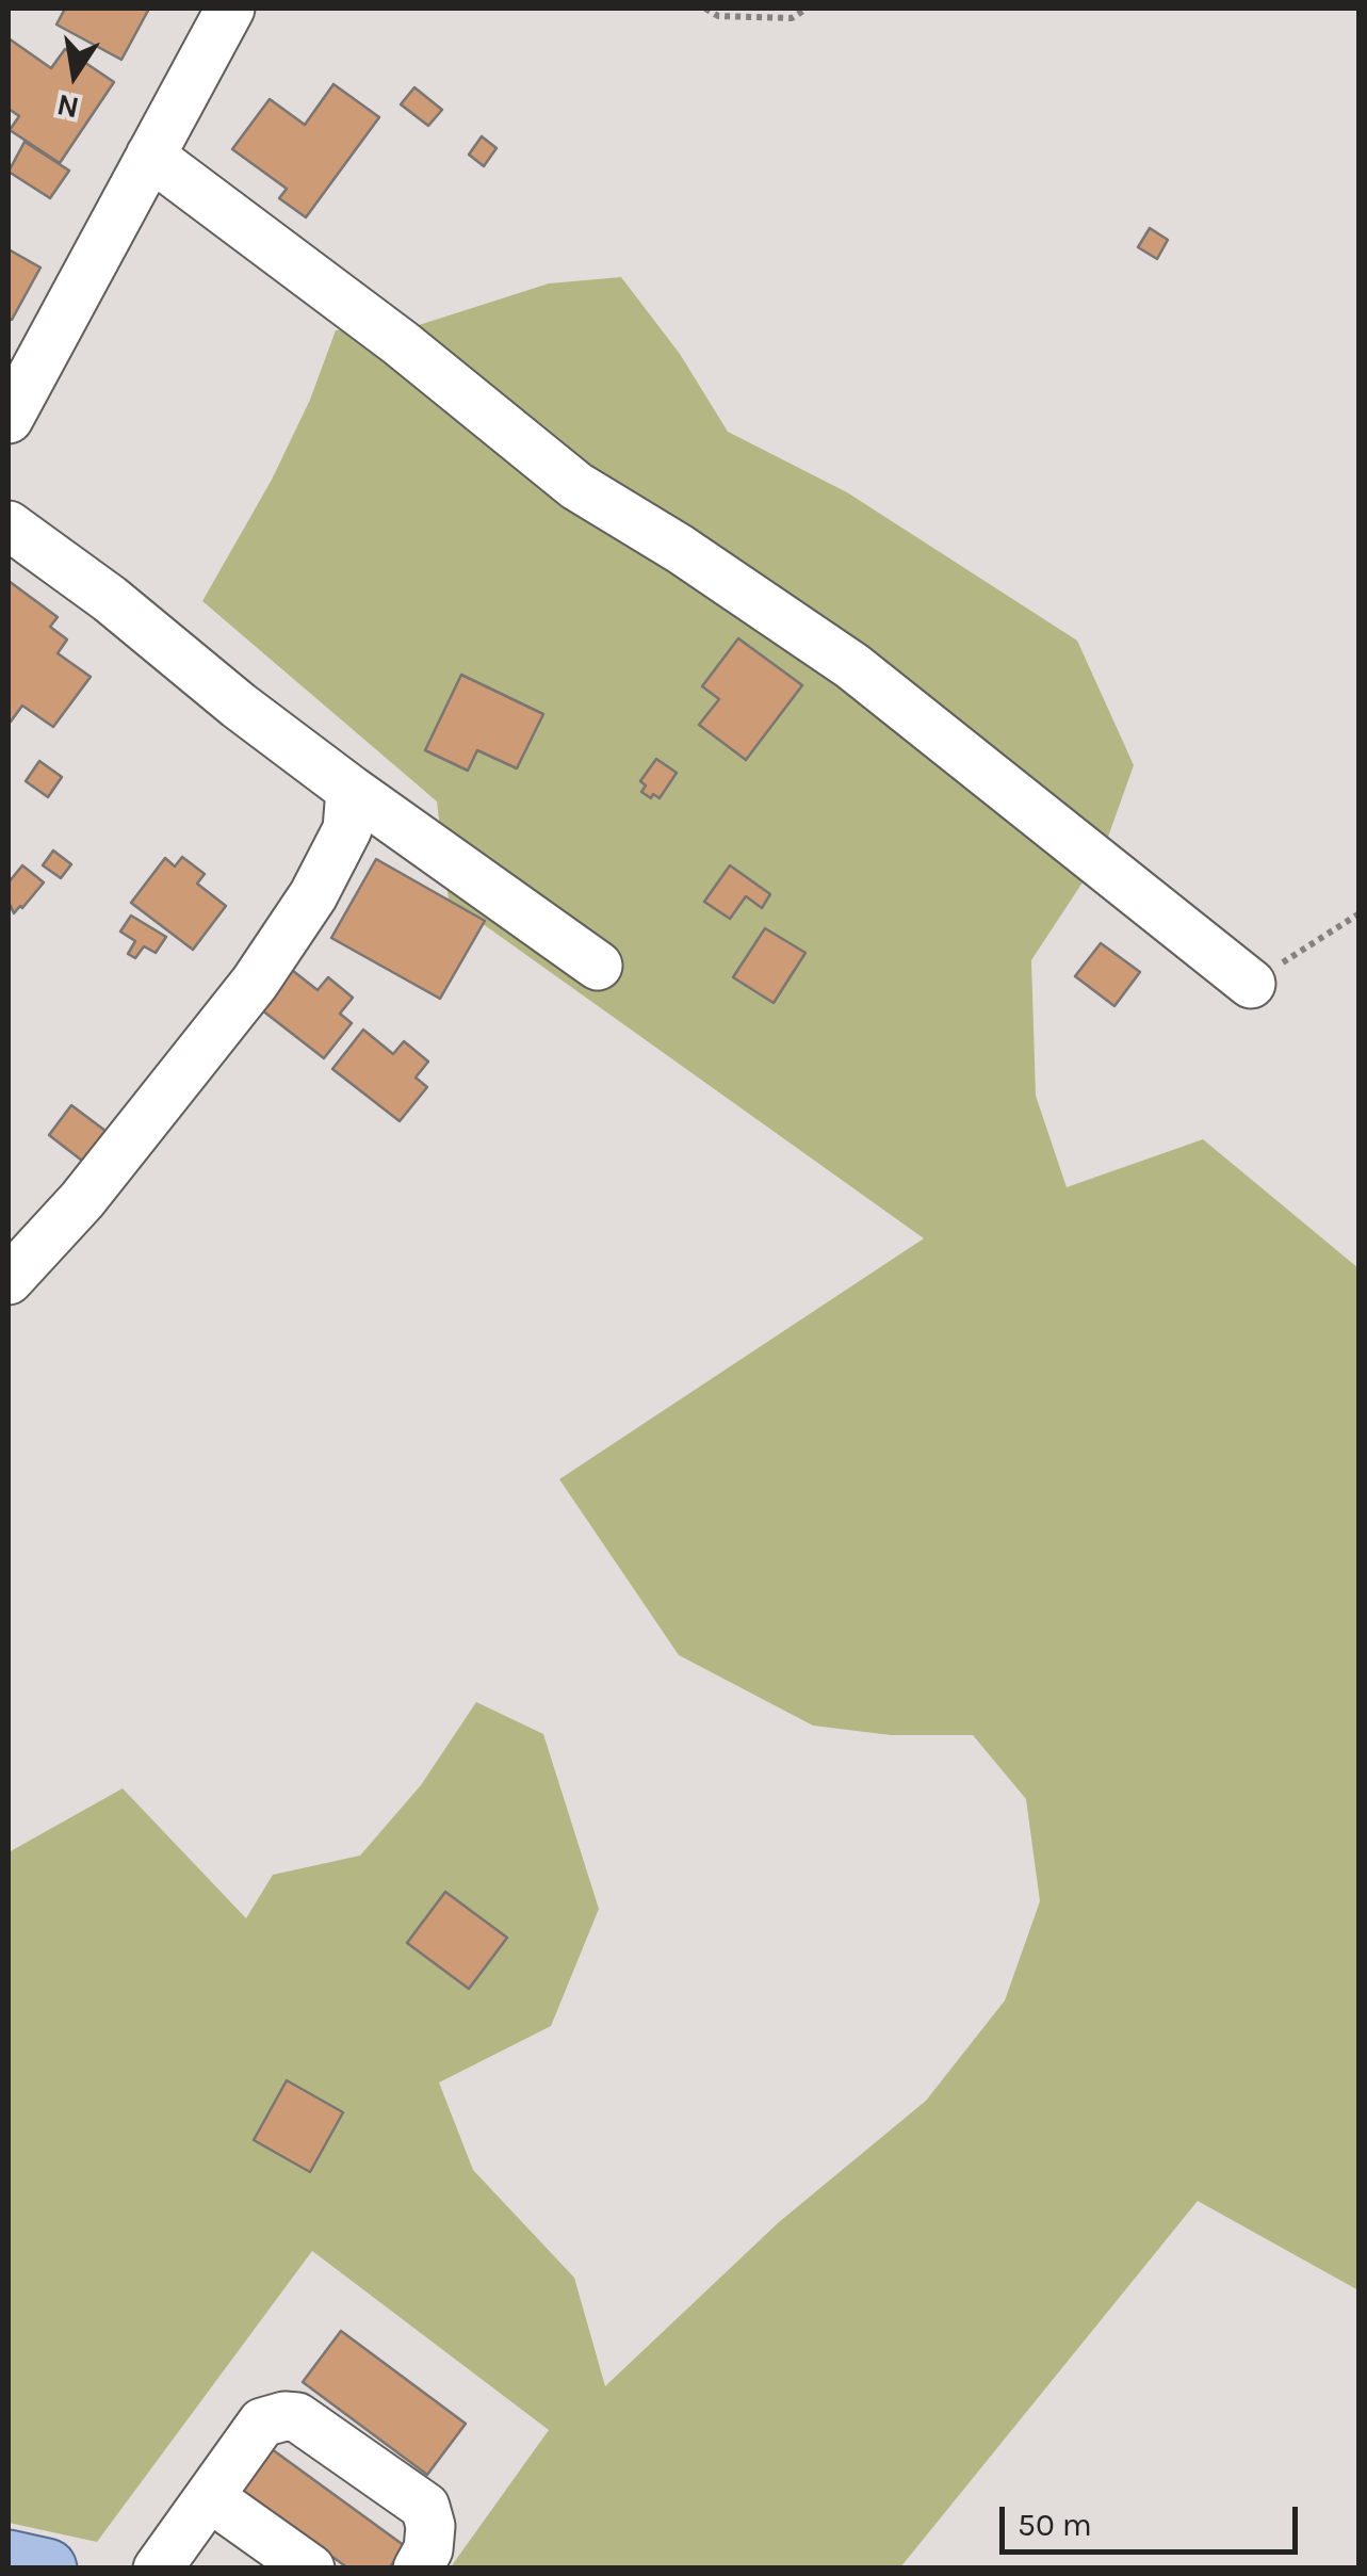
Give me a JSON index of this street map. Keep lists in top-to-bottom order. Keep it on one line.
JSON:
{"scale_bar":"50 m","north":"bottom"}
